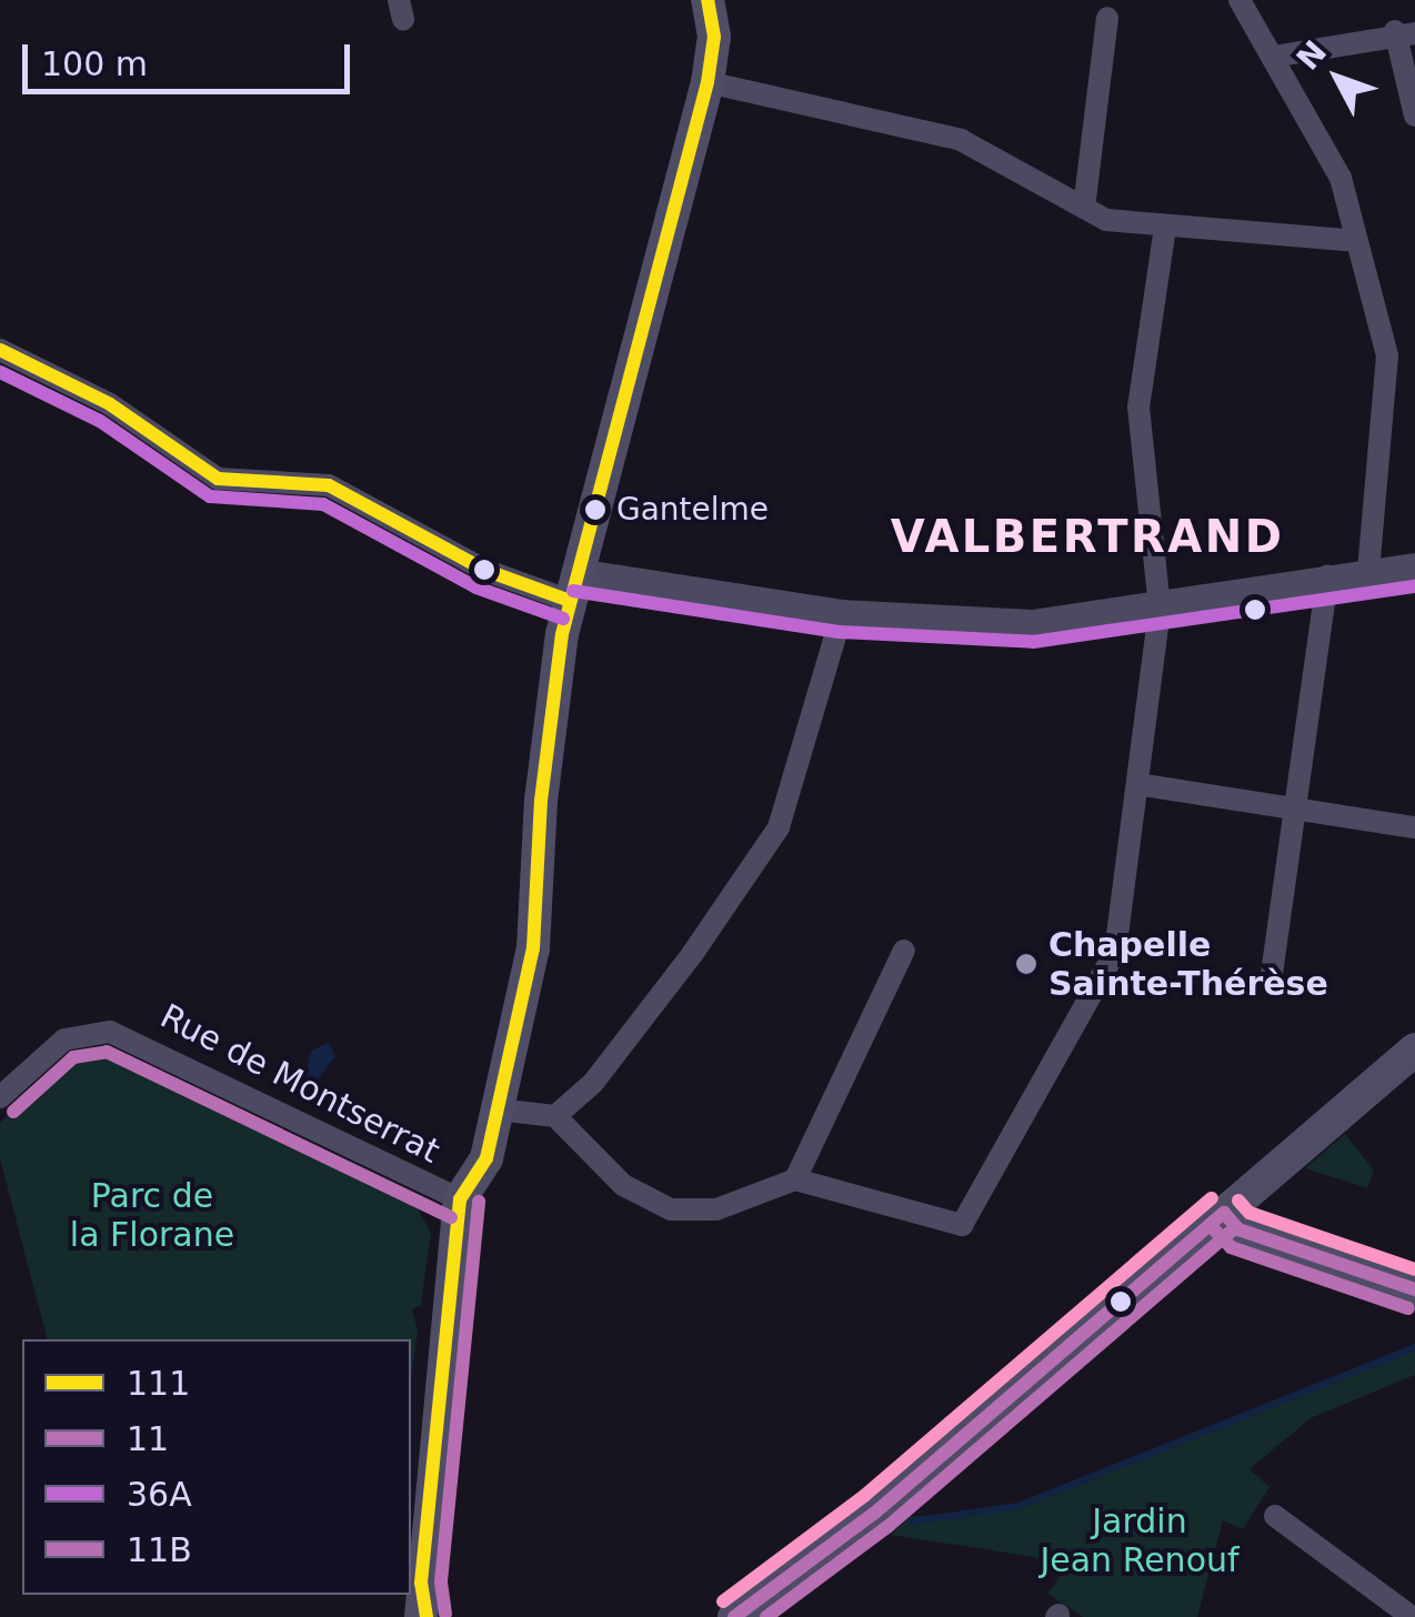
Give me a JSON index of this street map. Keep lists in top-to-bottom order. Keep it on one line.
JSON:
{"streets":{"street":["Rue de Montserrat"]},"districts":["VALBERTRAND"],"parks":["Parc de la Florane","Jardin Jean Renouf"],"places":["Gantelme","Chapelle Sainte-Thérèse"],"lines":["transit line 111","transit line 36A","transit line 11","transit line 11B"],"legend":["111","11","36A","11B"],"scale_bar":"100 m","north":"top left"}
